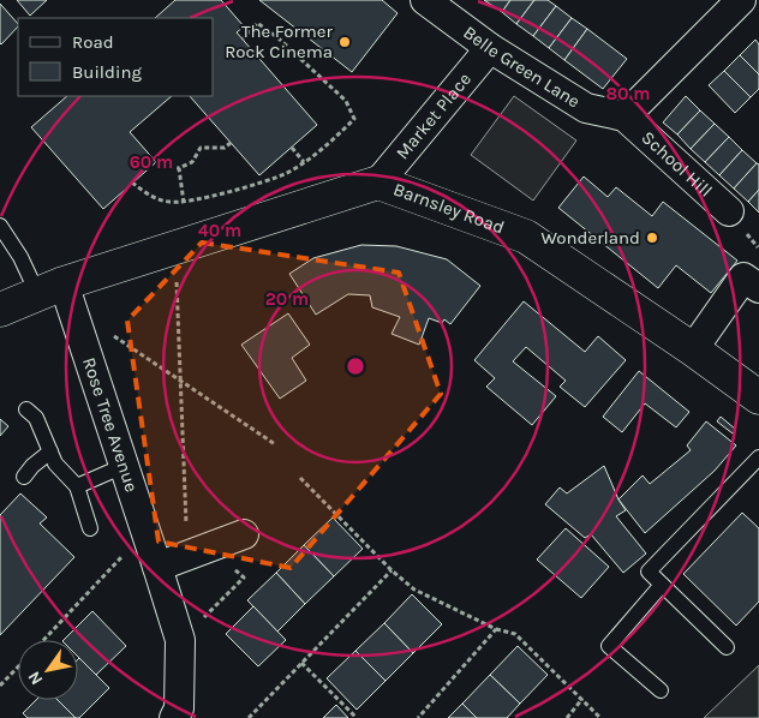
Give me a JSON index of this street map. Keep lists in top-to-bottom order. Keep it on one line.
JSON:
{"streets":{"street":["Belle Green Lane","Market Place","School Hill","Barnsley Road","Rose Tree Avenue"]},"crossings":[["Belle Green Lane","Market Place"],["Belle Green Lane","School Hill"],["Market Place","Barnsley Road"],["Barnsley Road","Rose Tree Avenue"]],"places":["The Former Rock Cinema","Wonderland"],"legend":["Road","Building"],"north":"bottom left","rings":["80 m","60 m","40 m","20 m"]}
